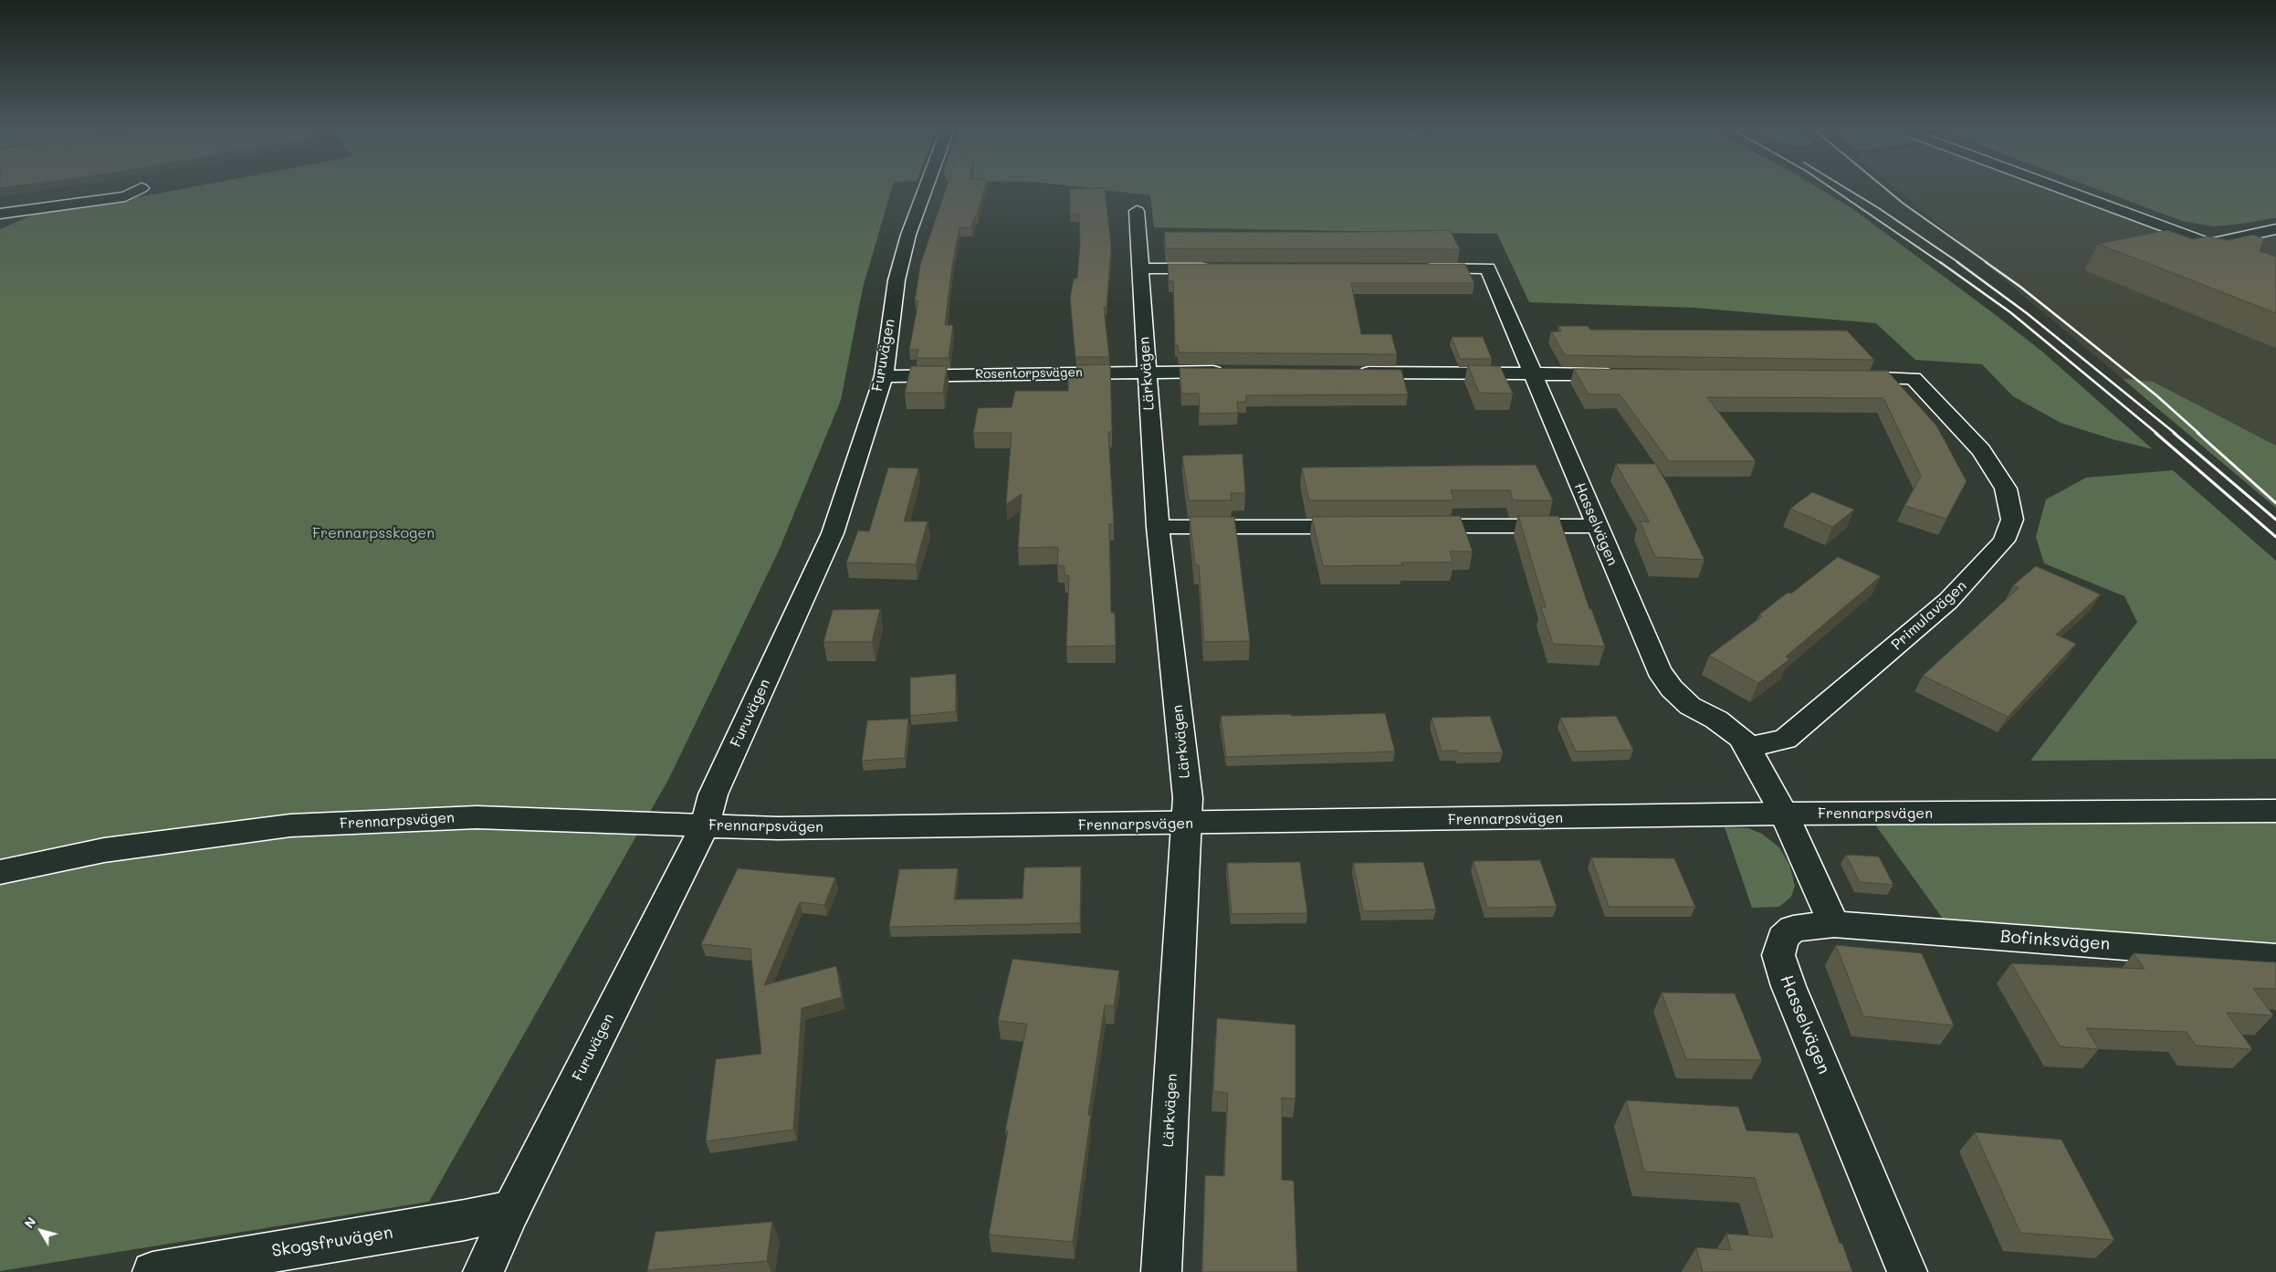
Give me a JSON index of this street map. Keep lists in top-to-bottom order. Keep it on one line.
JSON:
{"streets":{"street":["Furuvägen","Rosentorpsvägen","Lärkvägen","Hasselvägen","Primulavägen","Frennarpsvägen","Bofinksvägen","Skogsfruvägen"]},"crossings":[["Furuvägen","Rosentorpsvägen"],["Furuvägen","Frennarpsvägen"],["Furuvägen","Skogsfruvägen"],["Rosentorpsvägen","Lärkvägen"],["Lärkvägen","Frennarpsvägen"],["Hasselvägen","Primulavägen"],["Hasselvägen","Bofinksvägen"]],"parks":["Frennarpsskogen"],"north":"top left"}
